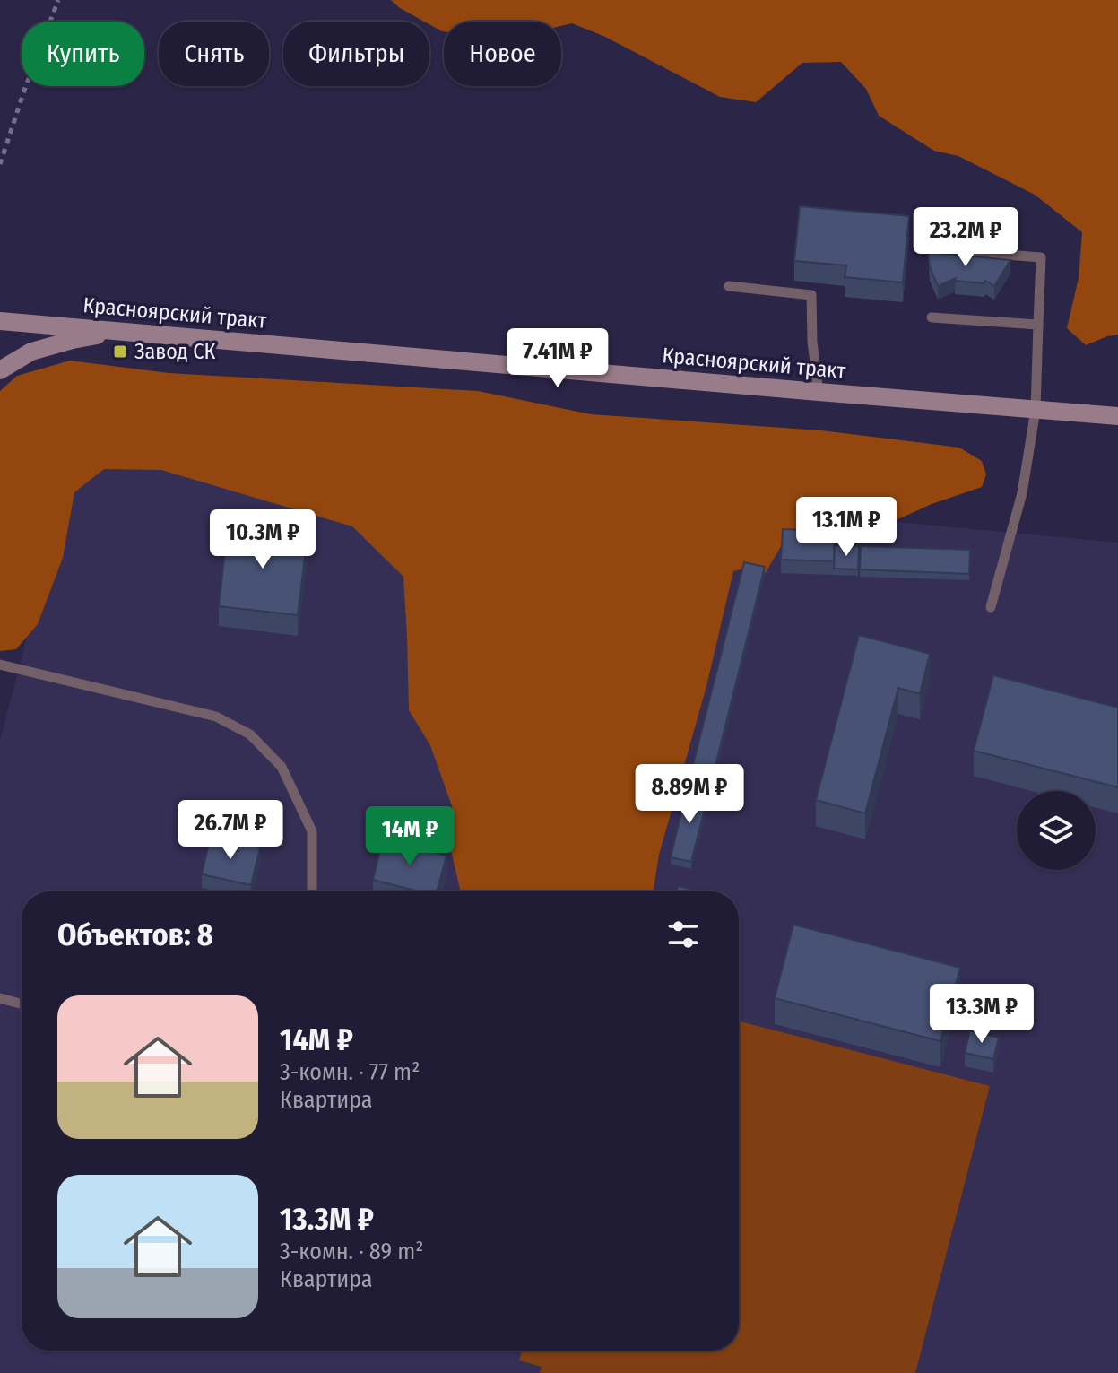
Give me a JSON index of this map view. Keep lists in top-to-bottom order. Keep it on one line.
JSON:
{"streets":{"main road":["Красноярский тракт"]},"places":{"transit":["Завод СК"]},"page":{"chip":["Купить","Снять","Фильтры","Новое"],"price":["23.2M ₽","7.41M ₽","13.1M ₽","10.3M ₽","8.89M ₽","26.7M ₽","14M ₽","13.3M ₽"],"heading":"Объектов: 8","list":[{"name":"14M ₽","note":"3-комн. · 77 m² · Квартира"},{"name":"13.3M ₽","note":"3-комн. · 89 m² · Квартира"}]}}
